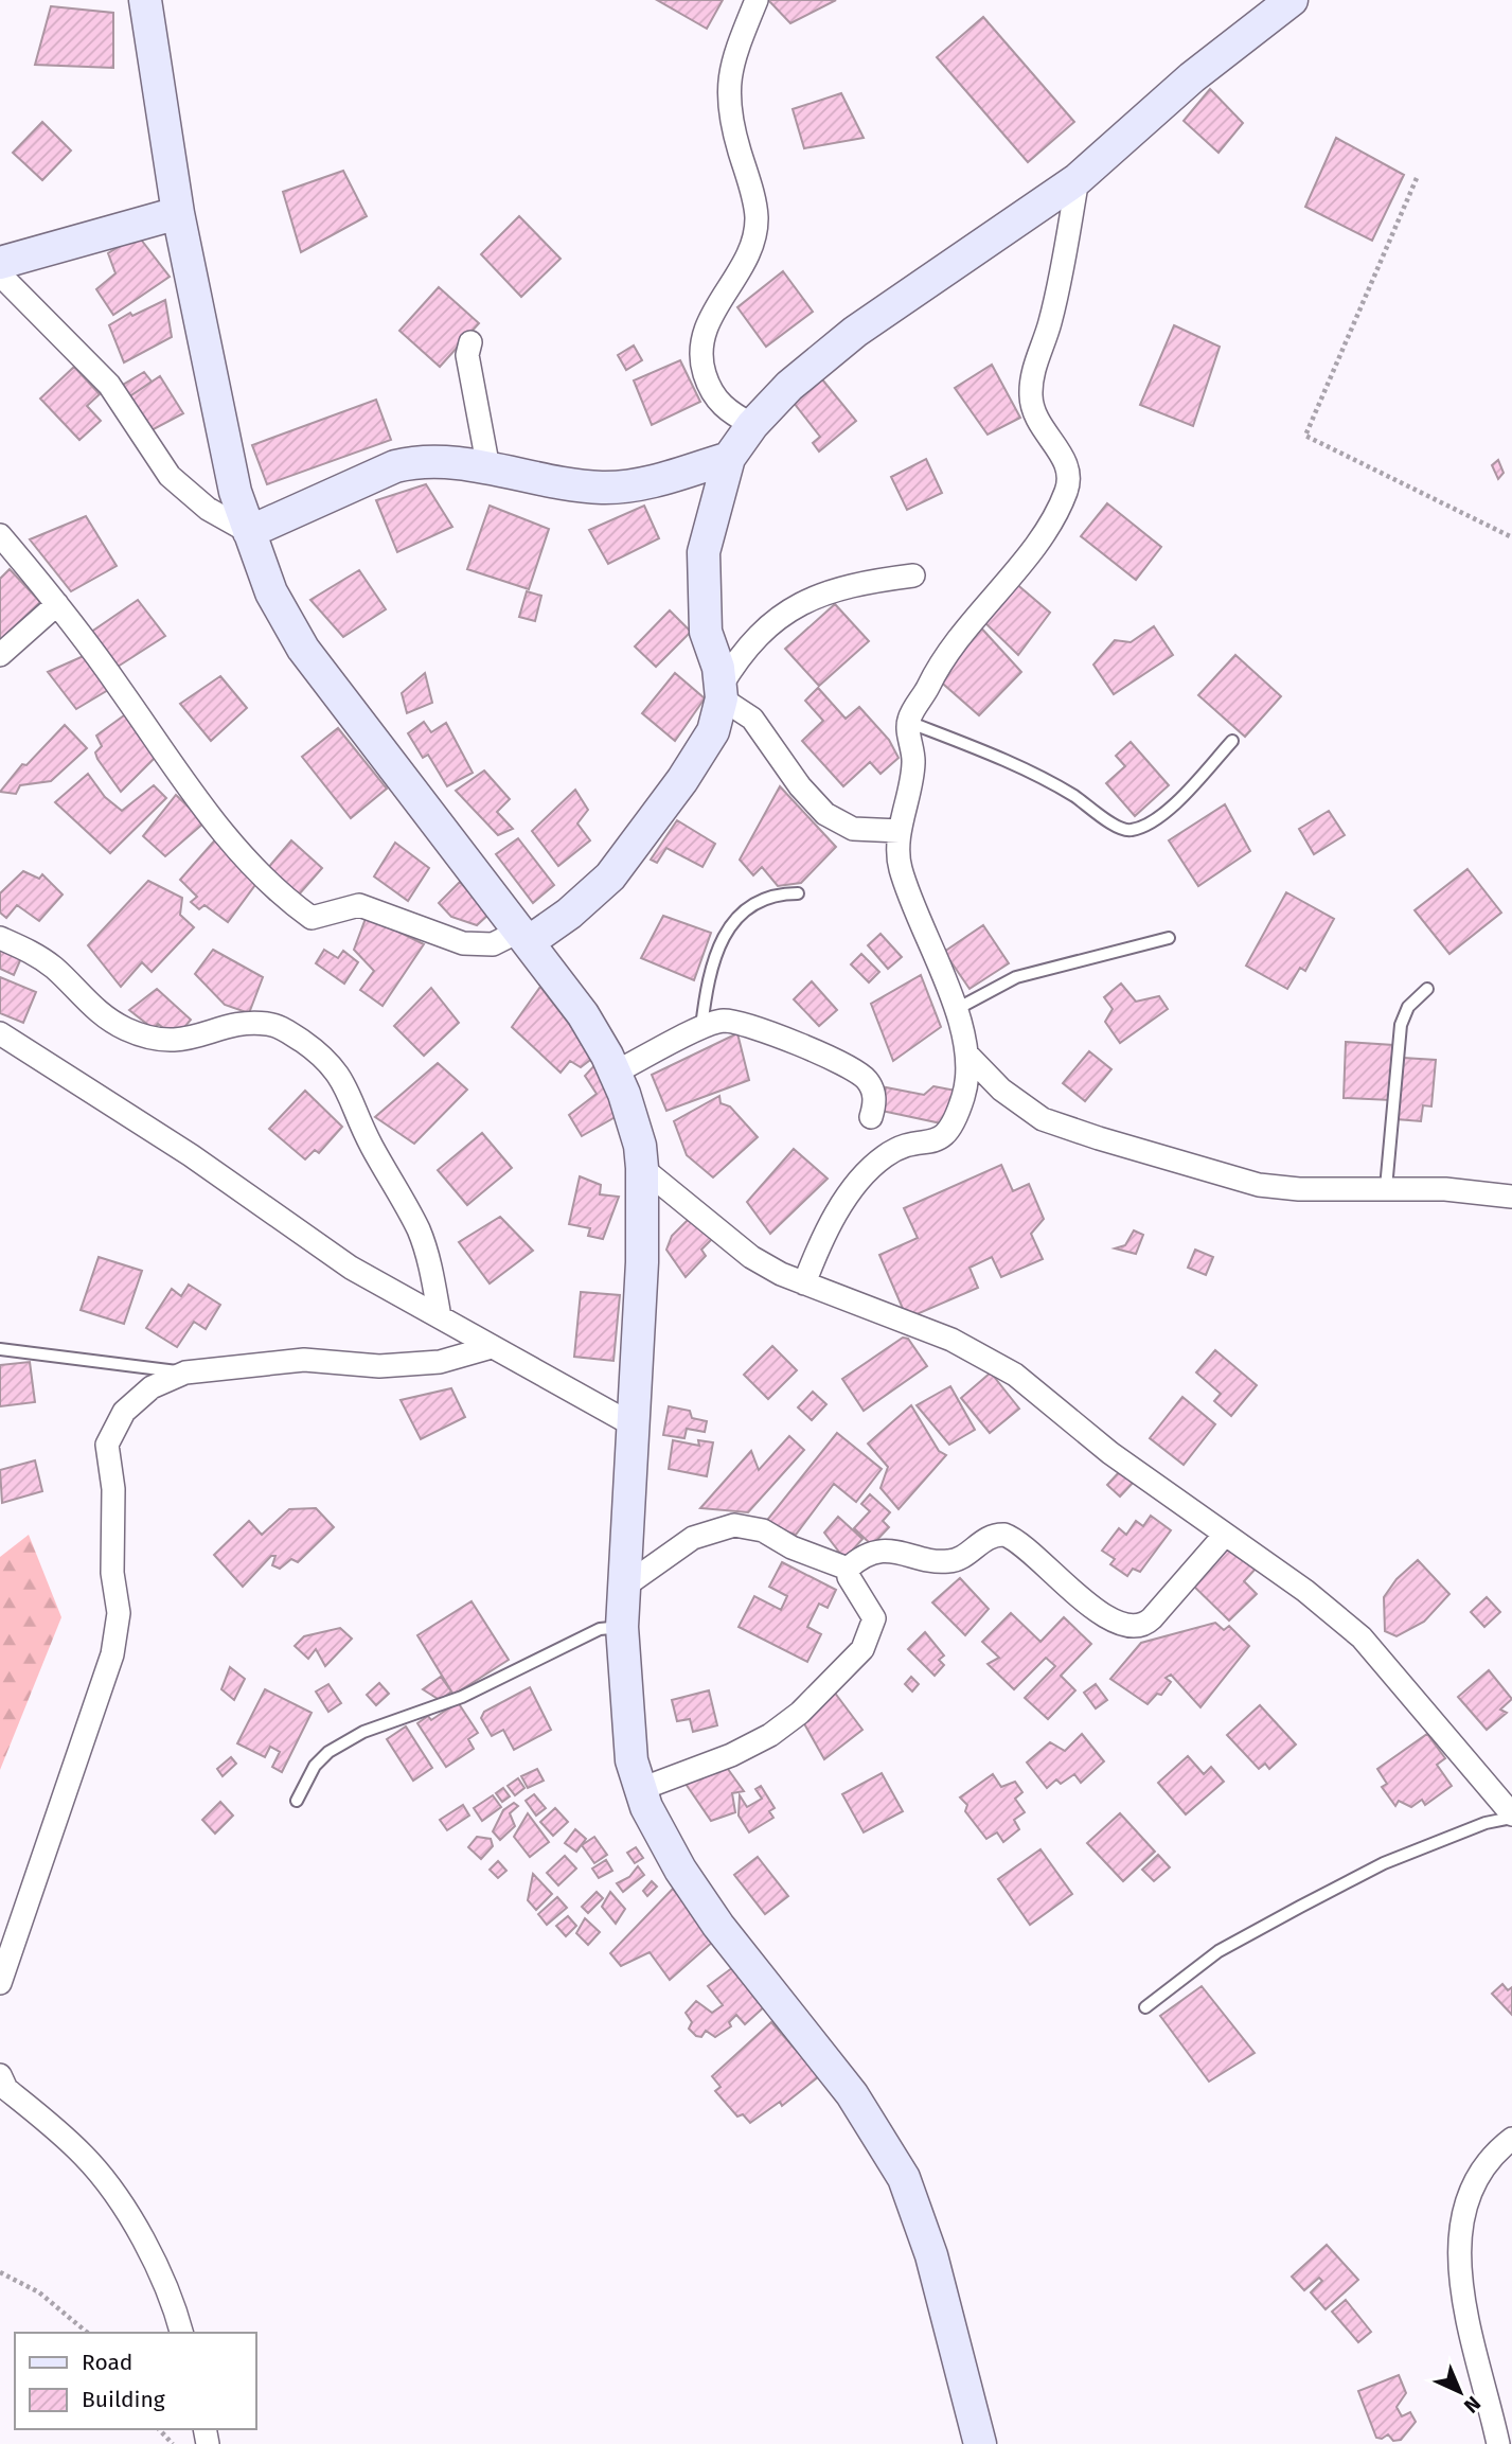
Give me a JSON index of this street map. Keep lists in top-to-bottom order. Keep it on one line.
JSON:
{"legend":["Road","Building"],"north":"bottom right"}
